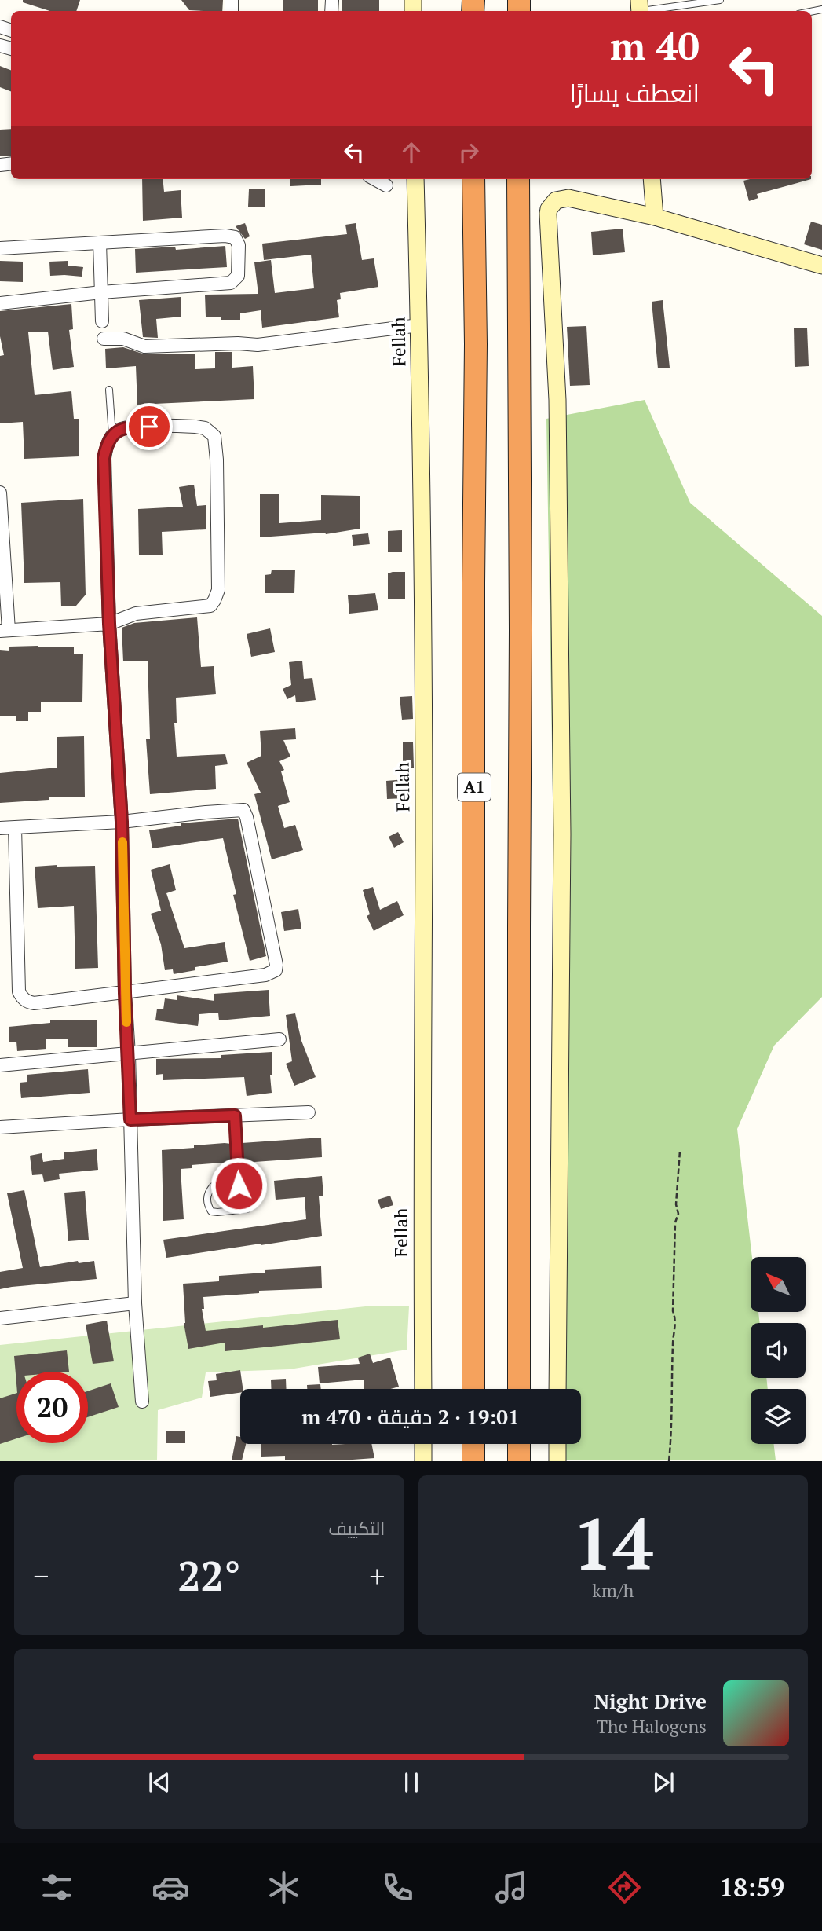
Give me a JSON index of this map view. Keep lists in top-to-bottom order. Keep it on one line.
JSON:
{"streets":{"highway":["A1"],"street":["Fellah"]},"north":"top left","page":{"turn":["40 m","انعطف يسارًا"],"limit":"20","trip":"19:01 · 2 دقيقة · 470 m","tile":[["14","km/h"],"التكييف"],"heat":["−","22°","+"],"song":["Night Drive","The Halogens"],"tabs":"18:59"}}
